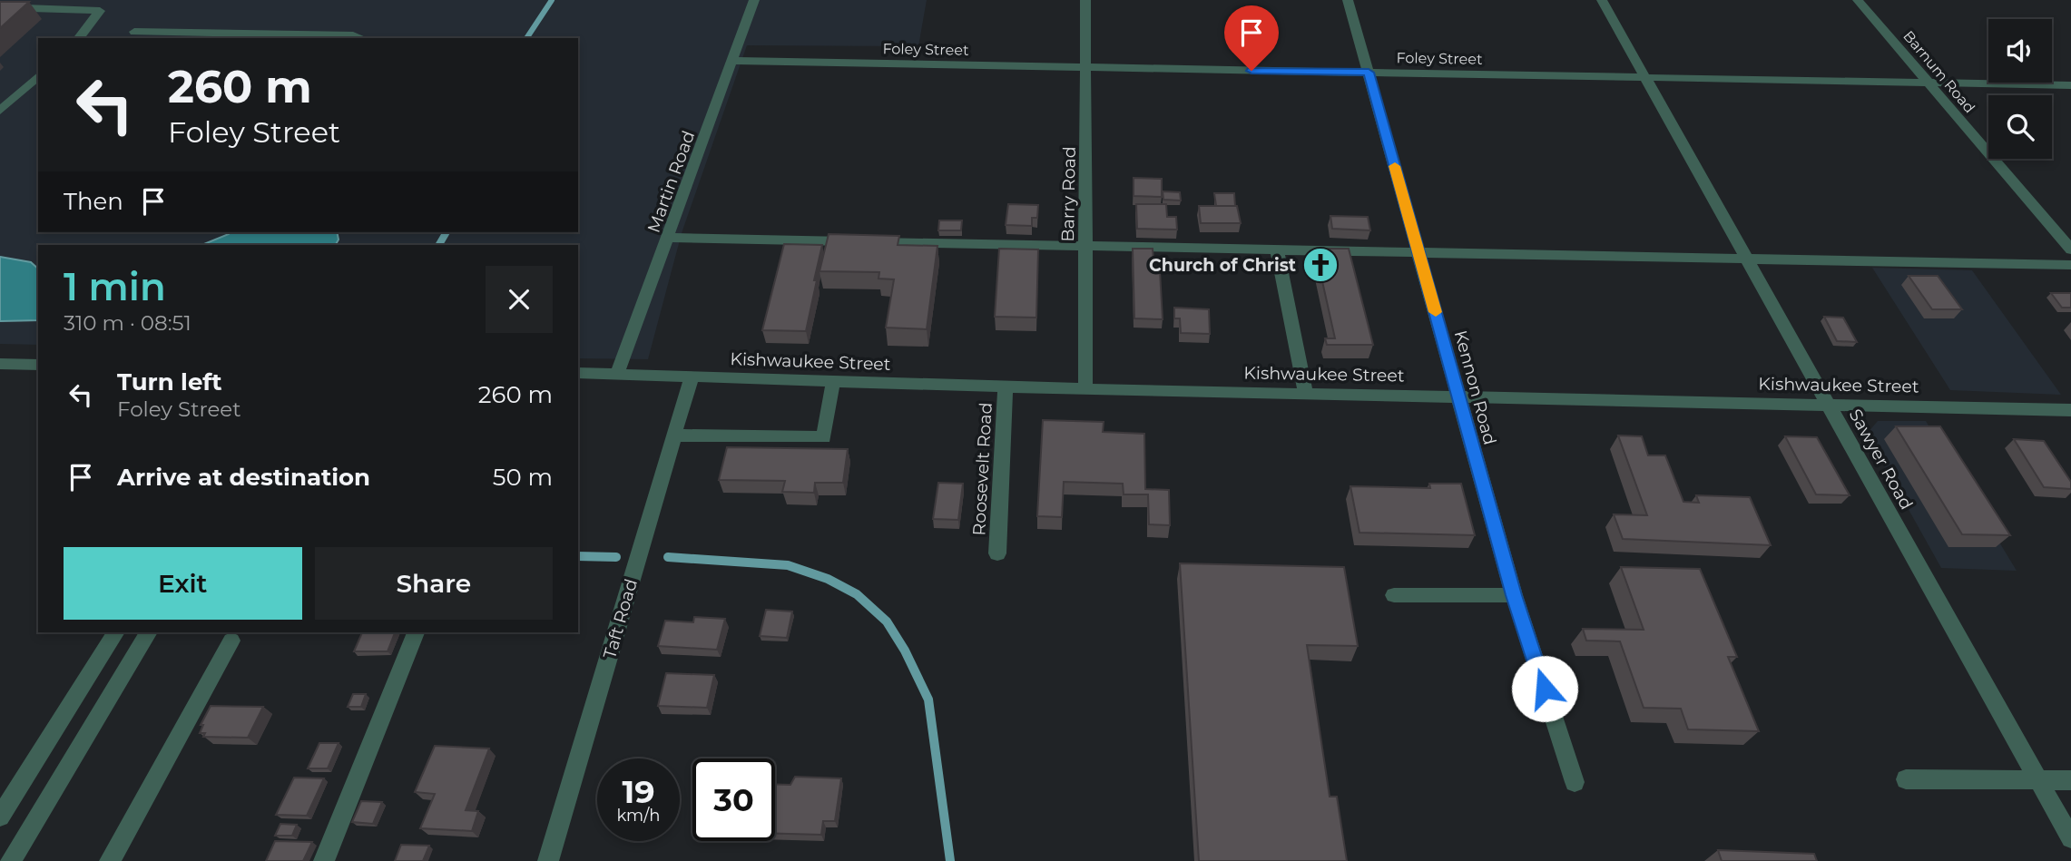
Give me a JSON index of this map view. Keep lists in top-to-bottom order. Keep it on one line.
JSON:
{"streets":{"street":["Foley Street","Barnum Road","Martin Road","Barry Road","Kishwaukee Street","Kennon Road","Sawyer Road","Roosevelt Road","Taft Road"]},"crossings":[["Foley Street","Barnum Road"],["Foley Street","Martin Road"],["Foley Street","Barry Road"],["Foley Street","Kennon Road"],["Foley Street","Sawyer Road"],["Martin Road","Kishwaukee Street"],["Barry Road","Kishwaukee Street"],["Kishwaukee Street","Kennon Road"],["Kishwaukee Street","Sawyer Road"],["Kishwaukee Street","Roosevelt Road"],["Kishwaukee Street","Taft Road"]],"places":{"church":["Church of Christ"]},"page":{"turn":["260 m","Foley Street"],"then":"Then","heading":["1 min","310 m · 08:51"],"list":[{"name":"Turn left","note":"Foley Street","value":"260 m"},{"name":"Arrive at destination","value":"50 m"}],"buttons":["Exit","Share"],"speed":"19 km/h","limit":"30"}}
